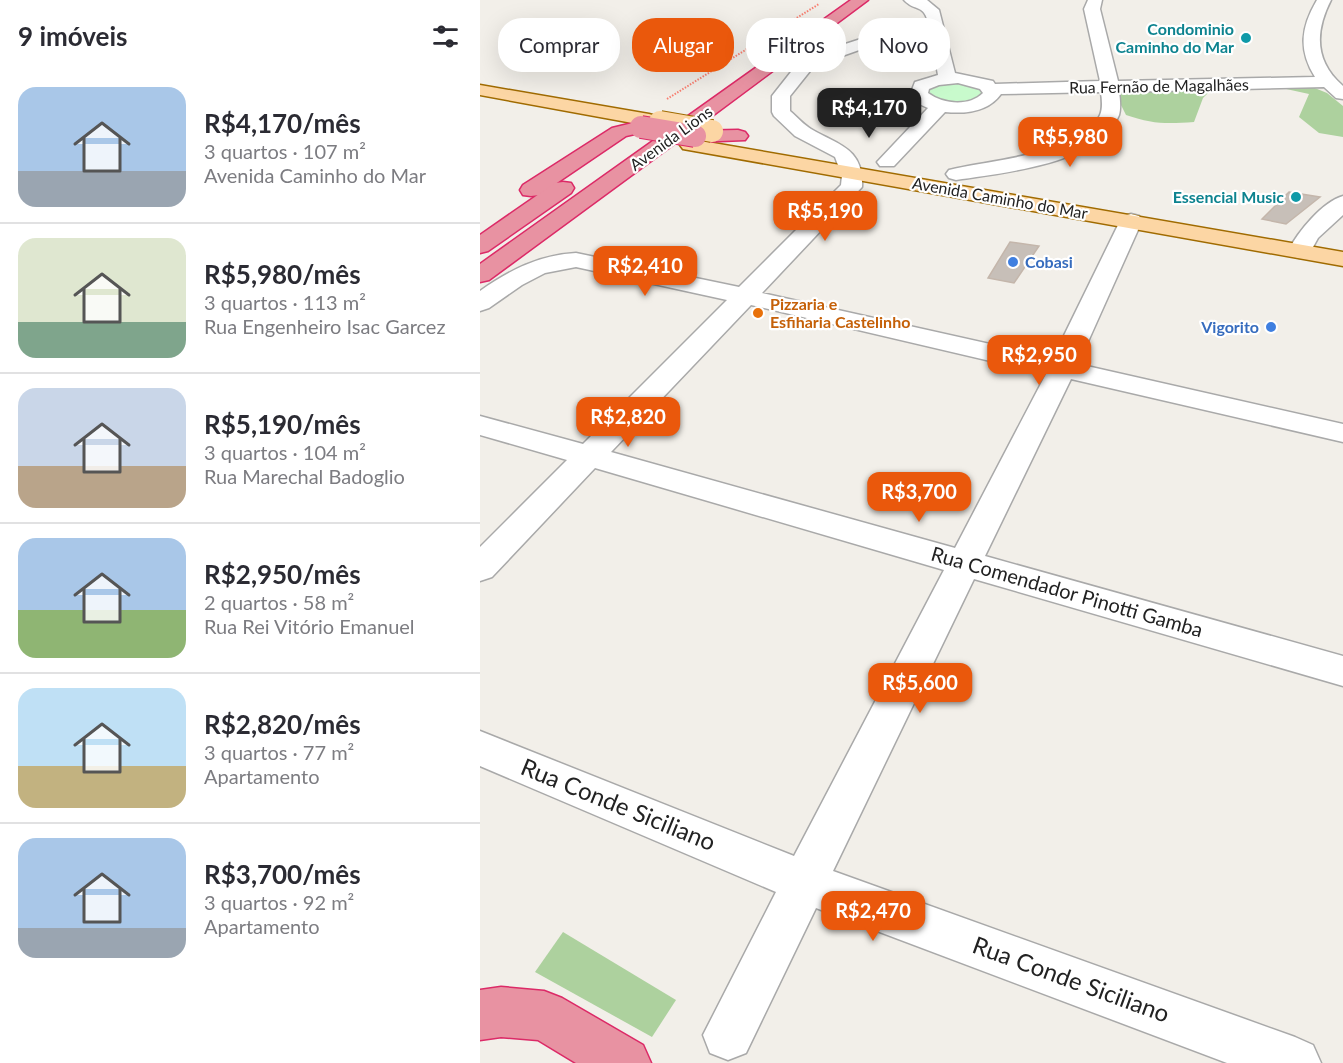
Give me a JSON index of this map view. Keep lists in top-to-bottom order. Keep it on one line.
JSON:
{"streets":{"highway":["Avenida Lions"],"main road":["Avenida Caminho do Mar"],"street":["Rua Fernão de Magalhães","Rua Comendador Pinotti Gamba","Rua Conde Siciliano"]},"places":["Condominio Caminho do Mar","Essencial Music","Cobasi","Pizzaria e Esfiharia Castelinho","Vigorito"],"page":{"heading":"9 imóveis","chip":["Comprar","Alugar","Filtros","Novo"],"list":[{"name":"R$4,170/mês","note":"3 quartos · 107 m² · Avenida Caminho do Mar"},{"name":"R$5,980/mês","note":"3 quartos · 113 m² · Rua Engenheiro Isac Garcez"},{"name":"R$5,190/mês","note":"3 quartos · 104 m² · Rua Marechal Badoglio"},{"name":"R$2,950/mês","note":"2 quartos · 58 m² · Rua Rei Vitório Emanuel"},{"name":"R$2,820/mês","note":"3 quartos · 77 m² · Apartamento"},{"name":"R$3,700/mês","note":"3 quartos · 92 m² · Apartamento"}],"price":["R$4,170","R$5,980","R$5,190","R$2,410","R$2,950","R$2,820","R$3,700","R$5,600","R$2,470"]}}
